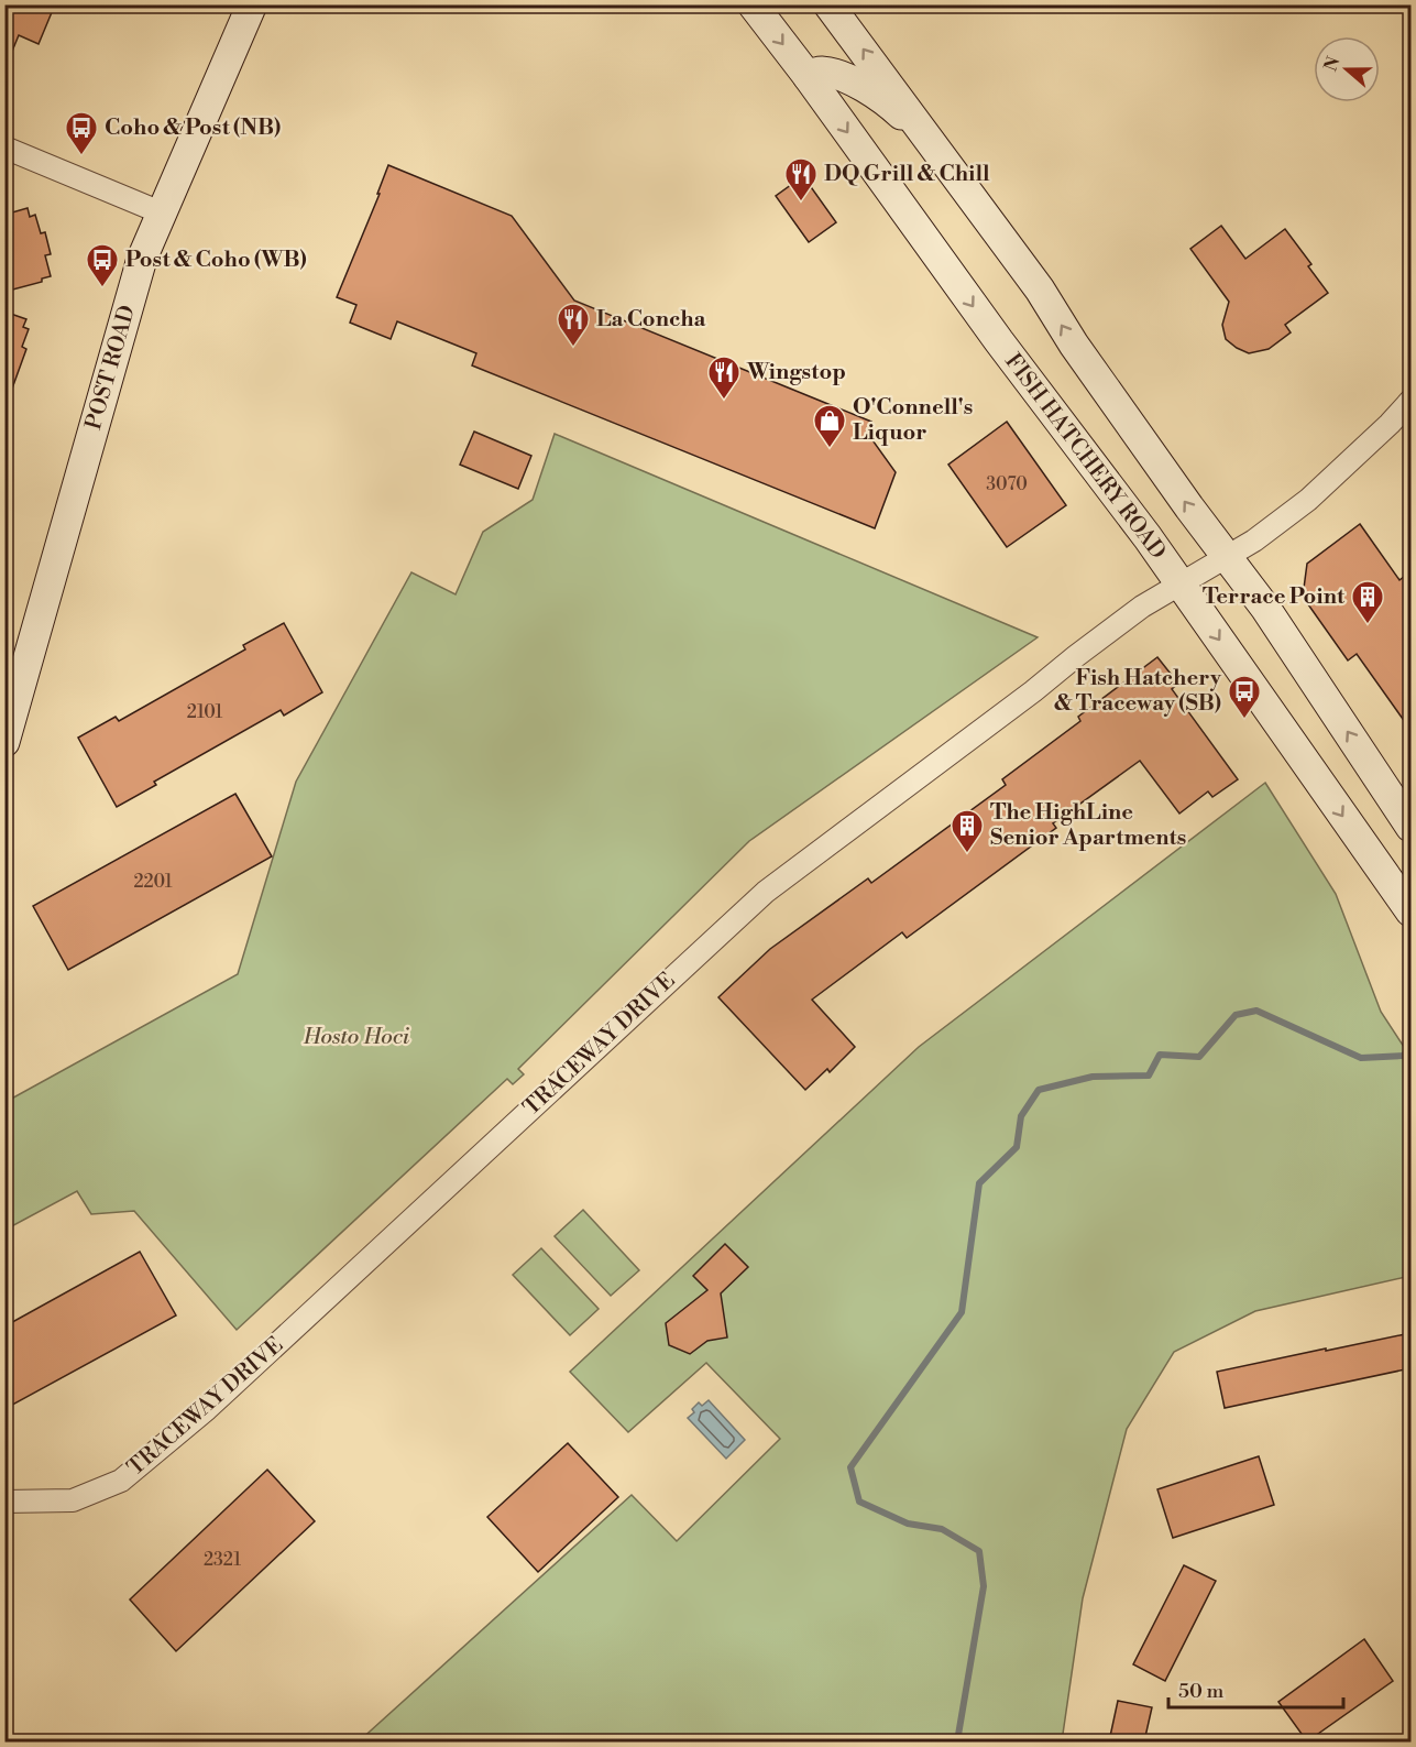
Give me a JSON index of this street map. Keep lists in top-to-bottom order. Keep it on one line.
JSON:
{"streets":{"main road":["POST ROAD","FISH HATCHERY ROAD"],"street":["TRACEWAY DRIVE"]},"crossings":[["FISH HATCHERY ROAD","TRACEWAY DRIVE"]],"parks":["Hosto Hoci"],"places":{"bus stop":["Coho & Post (NB)","Post & Coho (WB)","Fish Hatchery & Traceway (SB)"],"restaurant":["DQ Grill & Chill","La Concha","Wingstop"],"shop":["O'Connell's Liquor"],"building":["Terrace Point","The HighLine Senior Apartments"]},"house_numbers":["3070","2101","2201","2321"],"scale_bar":"50 m","north":"left"}
